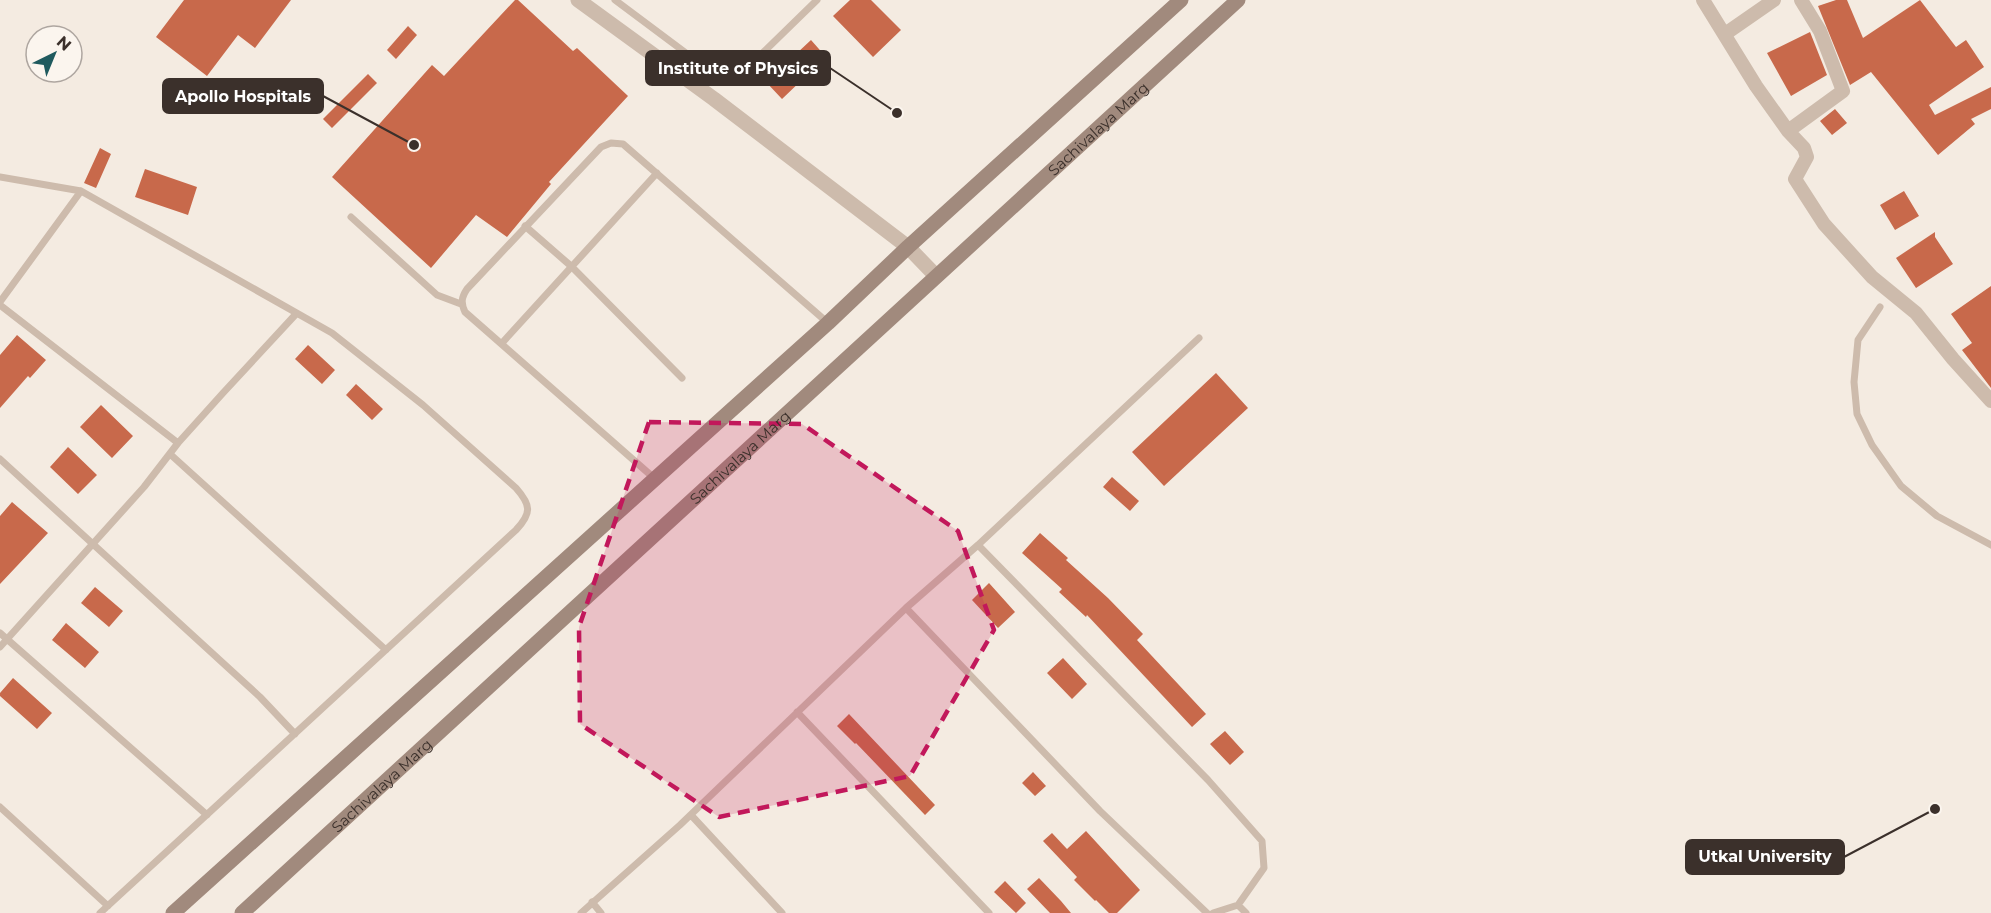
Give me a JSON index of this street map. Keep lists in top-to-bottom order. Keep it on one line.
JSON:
{"streets":{"main road":["Sachivalaya Marg"]},"places":["Institute of Physics","Apollo Hospitals","Utkal University"],"north":"top right"}
